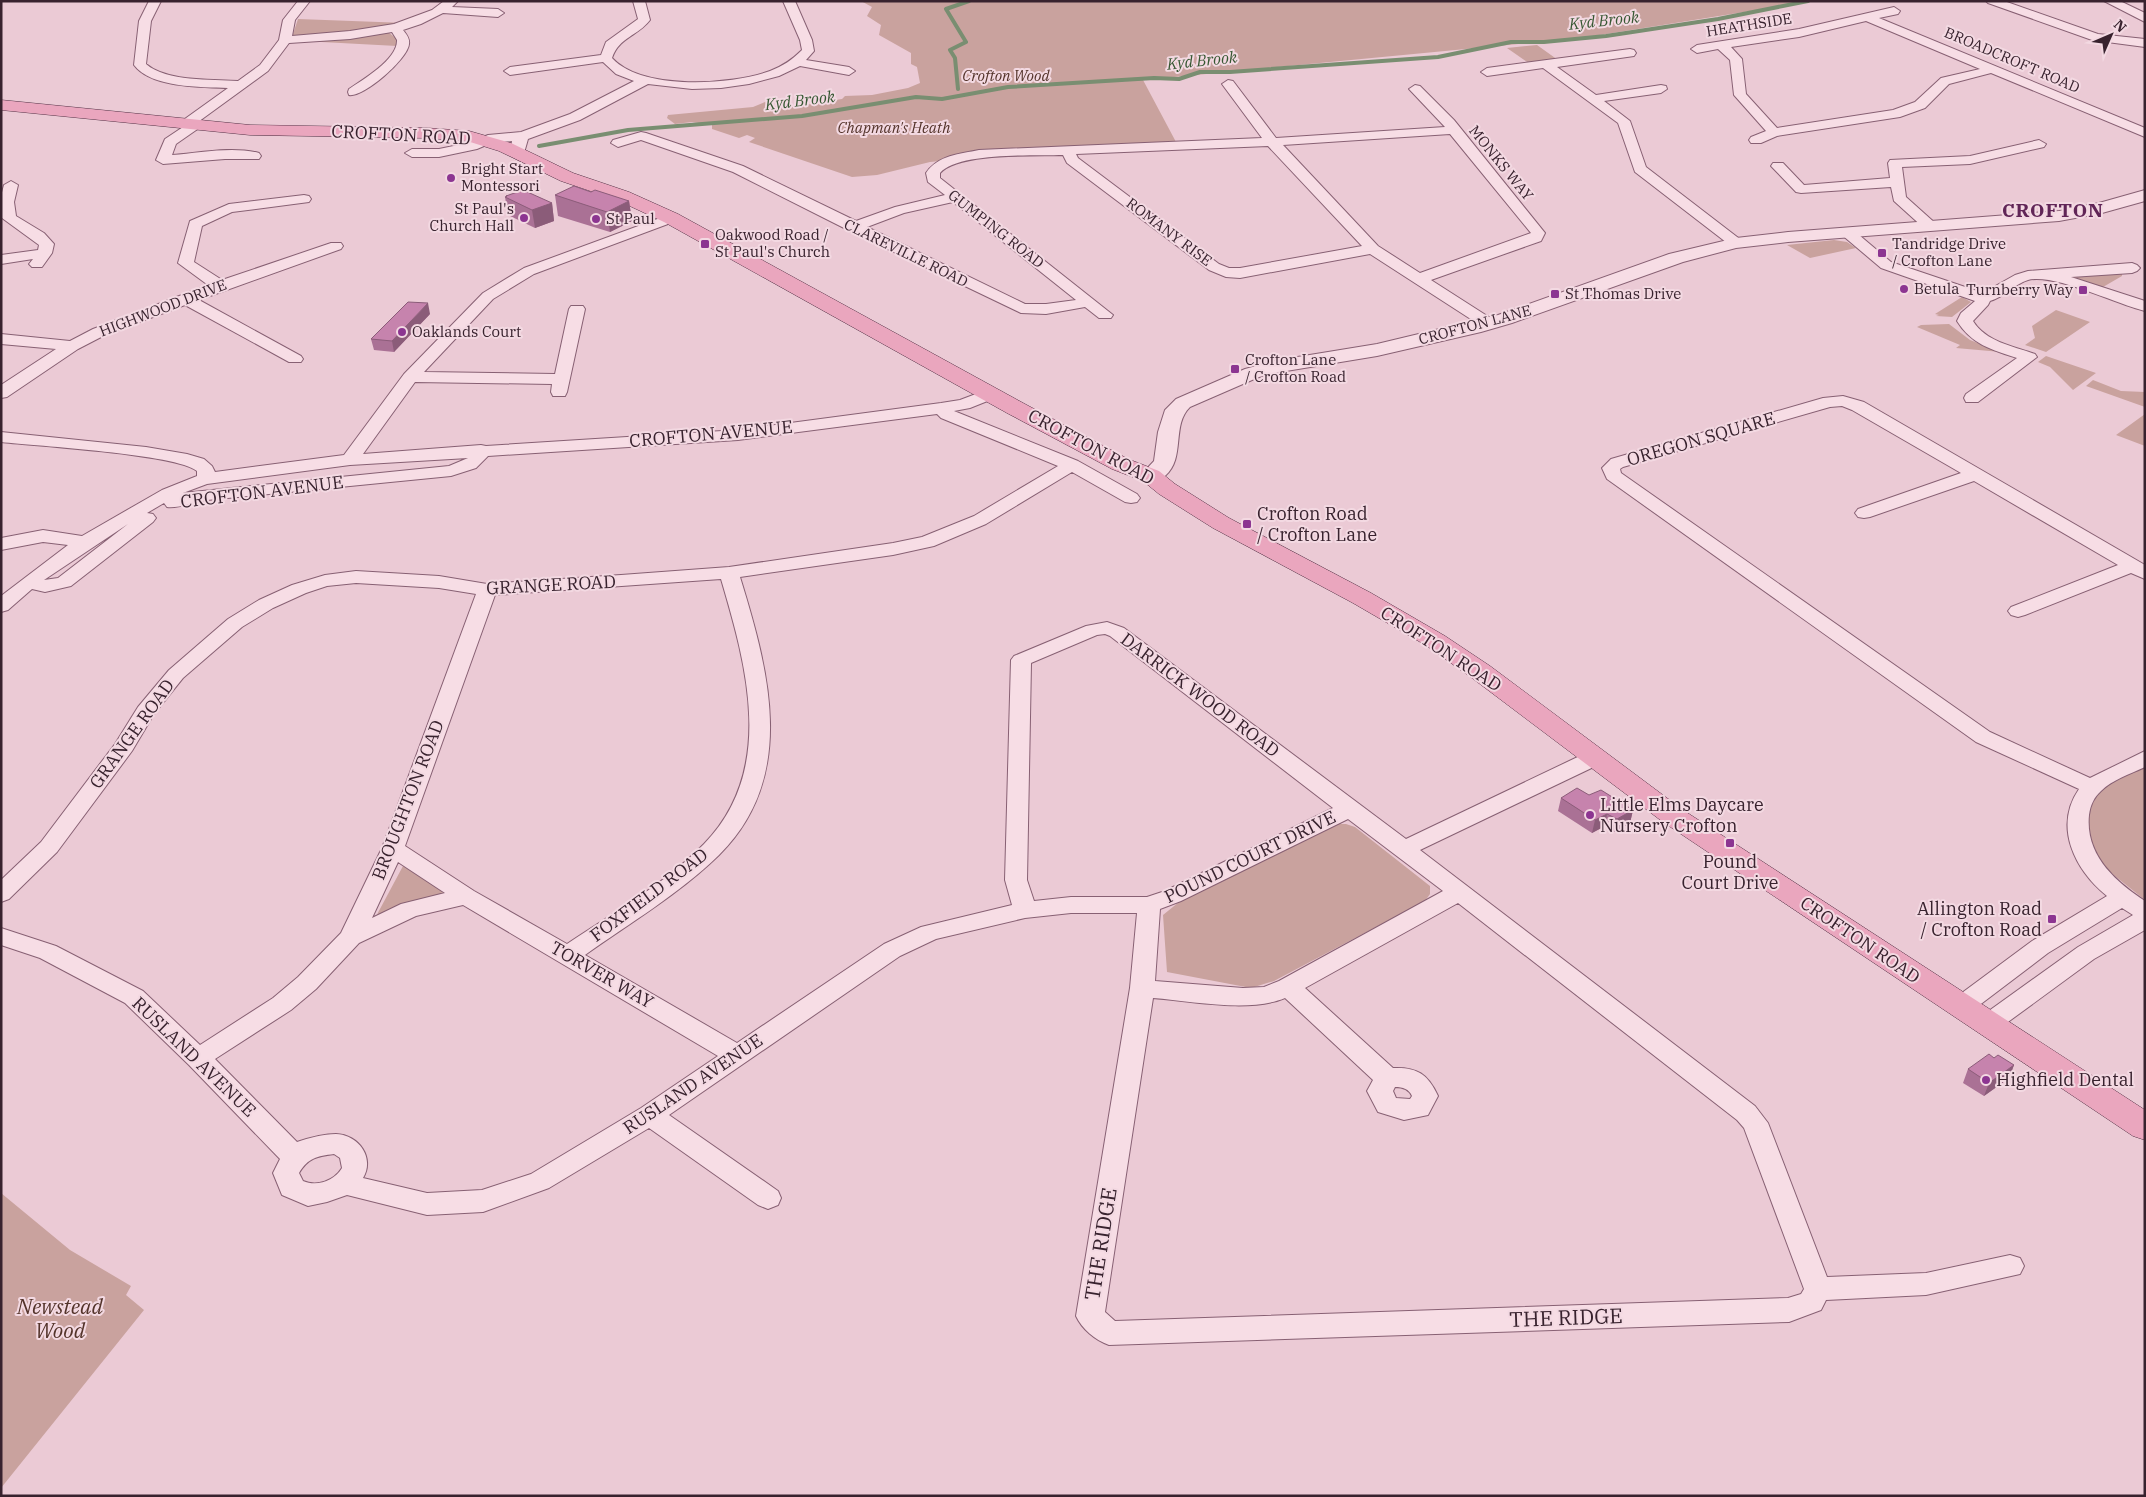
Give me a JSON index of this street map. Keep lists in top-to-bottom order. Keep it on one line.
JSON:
{"streets":{"main road":["CROFTON ROAD"],"street":["HEATHSIDE","BROADCROFT ROAD","MONKS WAY","GUMPING ROAD","ROMANY RISE","CLAREVILLE ROAD","HIGHWOOD DRIVE","CROFTON LANE","CROFTON AVENUE","OREGON SQUARE","GRANGE ROAD","DARRICK WOOD ROAD","BROUGHTON ROAD","POUND COURT DRIVE","FOXFIELD ROAD","TORVER WAY","RUSLAND AVENUE","THE RIDGE"]},"crossings":[["HEATHSIDE","BROADCROFT ROAD"],["CROFTON ROAD","CROFTON LANE"],["CROFTON ROAD","CROFTON AVENUE"],["GUMPING ROAD","ROMANY RISE"],["GUMPING ROAD","CLAREVILLE ROAD"],["GRANGE ROAD","BROUGHTON ROAD"],["GRANGE ROAD","FOXFIELD ROAD"],["DARRICK WOOD ROAD","POUND COURT DRIVE"],["DARRICK WOOD ROAD","RUSLAND AVENUE"],["BROUGHTON ROAD","TORVER WAY"],["BROUGHTON ROAD","RUSLAND AVENUE"],["POUND COURT DRIVE","RUSLAND AVENUE"],["POUND COURT DRIVE","THE RIDGE"],["FOXFIELD ROAD","TORVER WAY"],["TORVER WAY","RUSLAND AVENUE"]],"districts":["CROFTON"],"water":["Kyd Brook"],"parks":["Crofton Wood","Chapman's Heath","Newstead Wood"],"places":{"other":["Bright Start Montessori","St Paul's Church Hall","St Paul","Betula","Oaklands Court","Little Elms Daycare Nursery Crofton","Highfield Dental"],"transit":["Oakwood Road / St Paul's Church","Tandridge Drive / Crofton Lane","Turnberry Way","St Thomas Drive","Crofton Lane / Crofton Road","Crofton Road / Crofton Lane","Pound Court Drive","Allington Road / Crofton Road"]},"north":"top right"}
